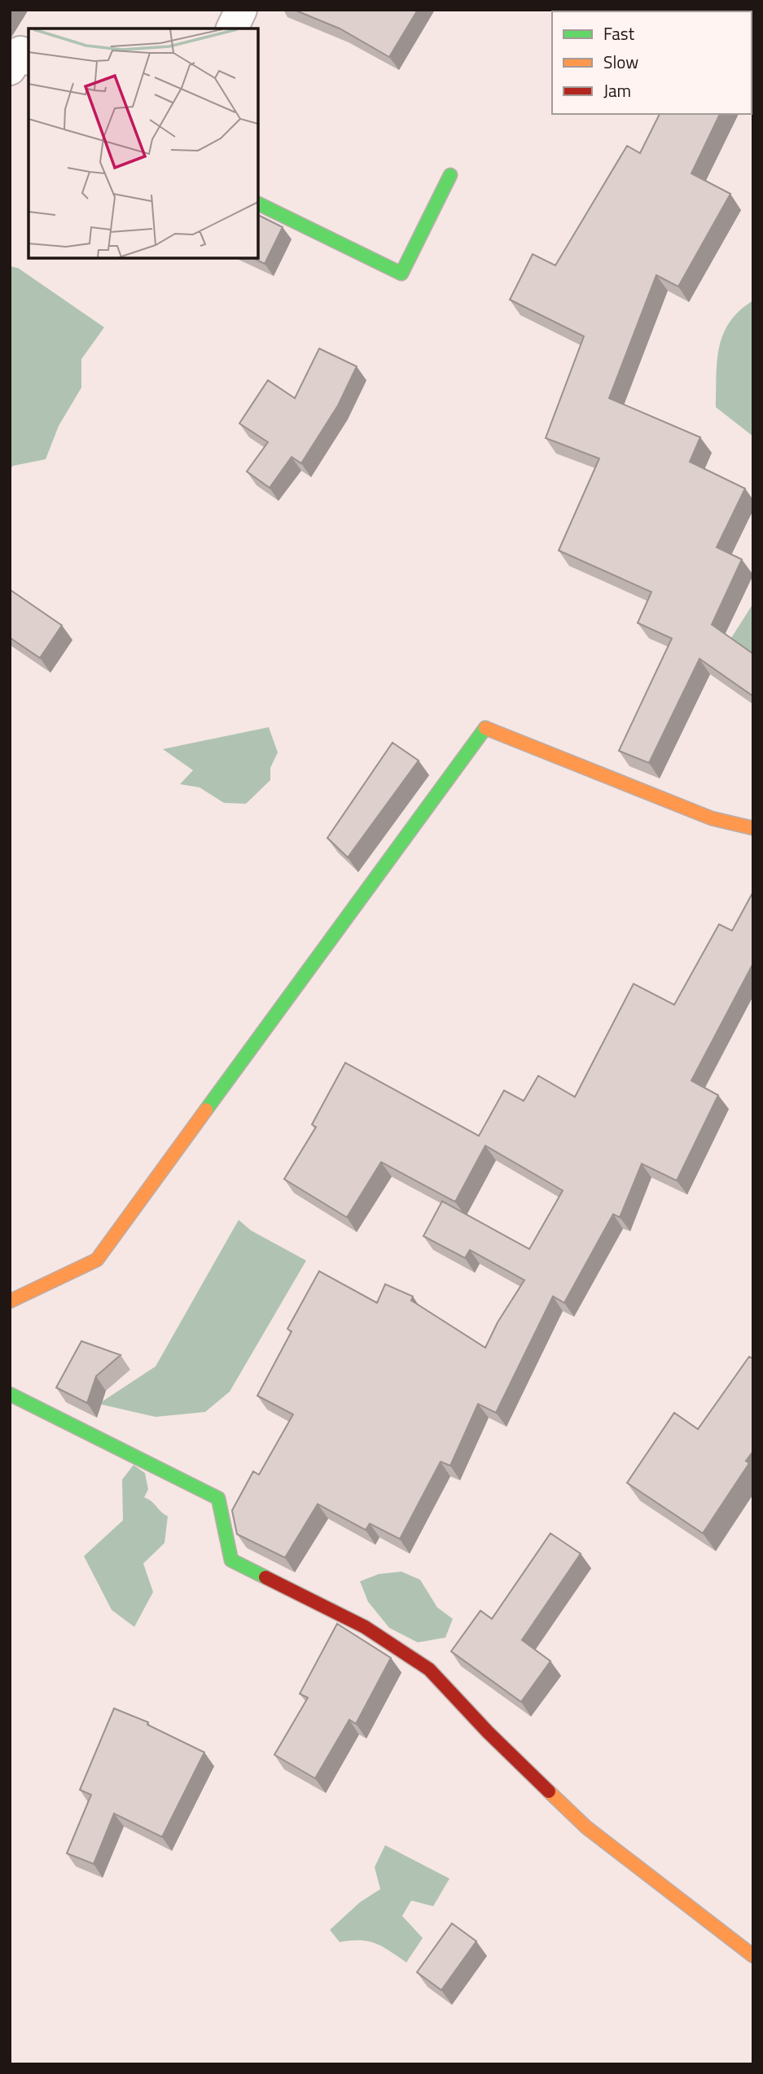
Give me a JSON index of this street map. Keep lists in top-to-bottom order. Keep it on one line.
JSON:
{"legend":["Fast","Slow","Jam"]}
